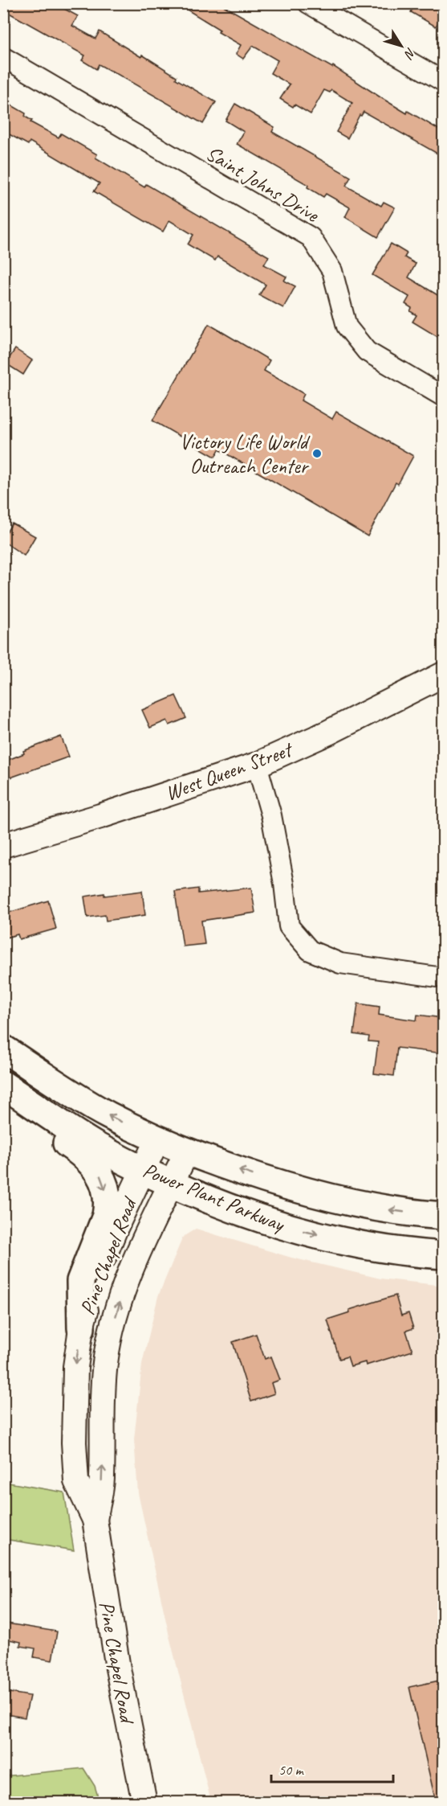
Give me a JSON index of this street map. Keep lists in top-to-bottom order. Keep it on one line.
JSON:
{"streets":{"main road":["Power Plant Parkway"],"street":["Saint Johns Drive","West Queen Street","Pine Chapel Road"]},"crossings":[["Power Plant Parkway","Pine Chapel Road"]],"places":["Victory Life World Outreach Center"],"scale_bar":"50 m","north":"bottom right"}
